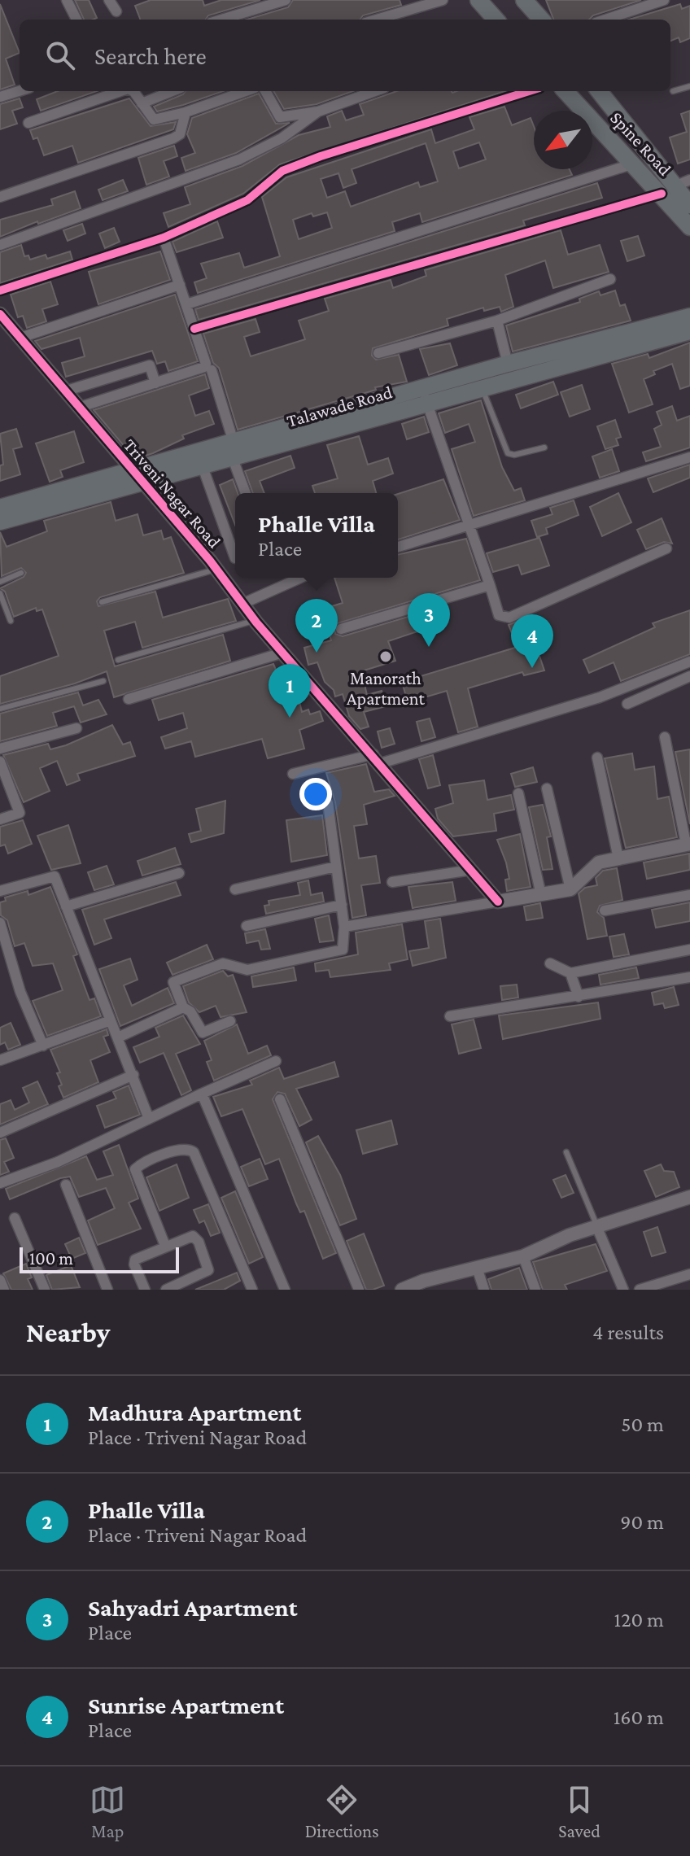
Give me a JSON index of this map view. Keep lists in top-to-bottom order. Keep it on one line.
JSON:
{"streets":{"main road":["Spine Road","Talawade Road"],"street":["Triveni Nagar Road"]},"crossings":[["Talawade Road","Triveni Nagar Road"]],"places":["Manorath Apartment"],"scale_bar":"100 m","north":"bottom left","page":{"search":"Search here","popup":["Phalle Villa","Place"],"pins":["3","2","4","1"],"scale":"100 m","heading":["Nearby","4 results"],"list":[{"mark":"1","name":"Madhura Apartment","note":"Place · Triveni Nagar Road","value":"50 m"},{"mark":"2","name":"Phalle Villa","note":"Place · Triveni Nagar Road","value":"90 m"},{"mark":"3","name":"Sahyadri Apartment","note":"Place","value":"120 m"},{"mark":"4","name":"Sunrise Apartment","note":"Place","value":"160 m"}],"nav":["Map","Directions","Saved"]}}
